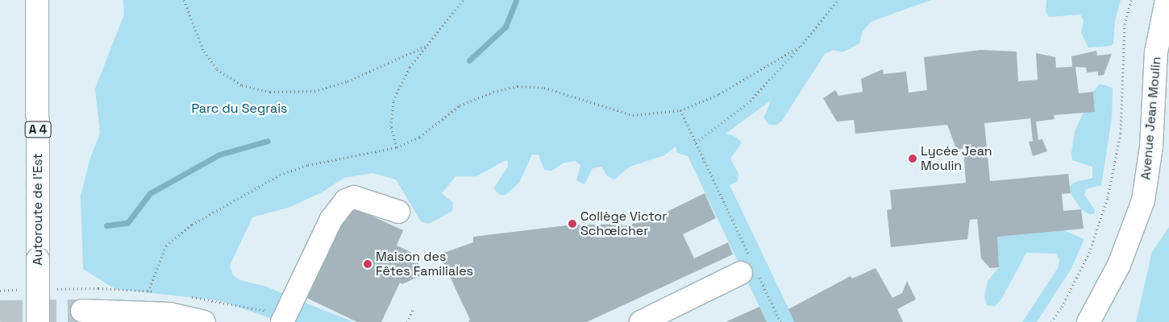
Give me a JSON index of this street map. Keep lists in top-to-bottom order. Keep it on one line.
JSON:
{"streets":{"main road":["Avenue Jean Moulin","A 4","Autoroute de l’Est"]},"parks":["Parc du Segrais"],"places":["Lycée Jean Moulin","Collège Victor Schœlcher","Maison des Fêtes Familiales"]}
